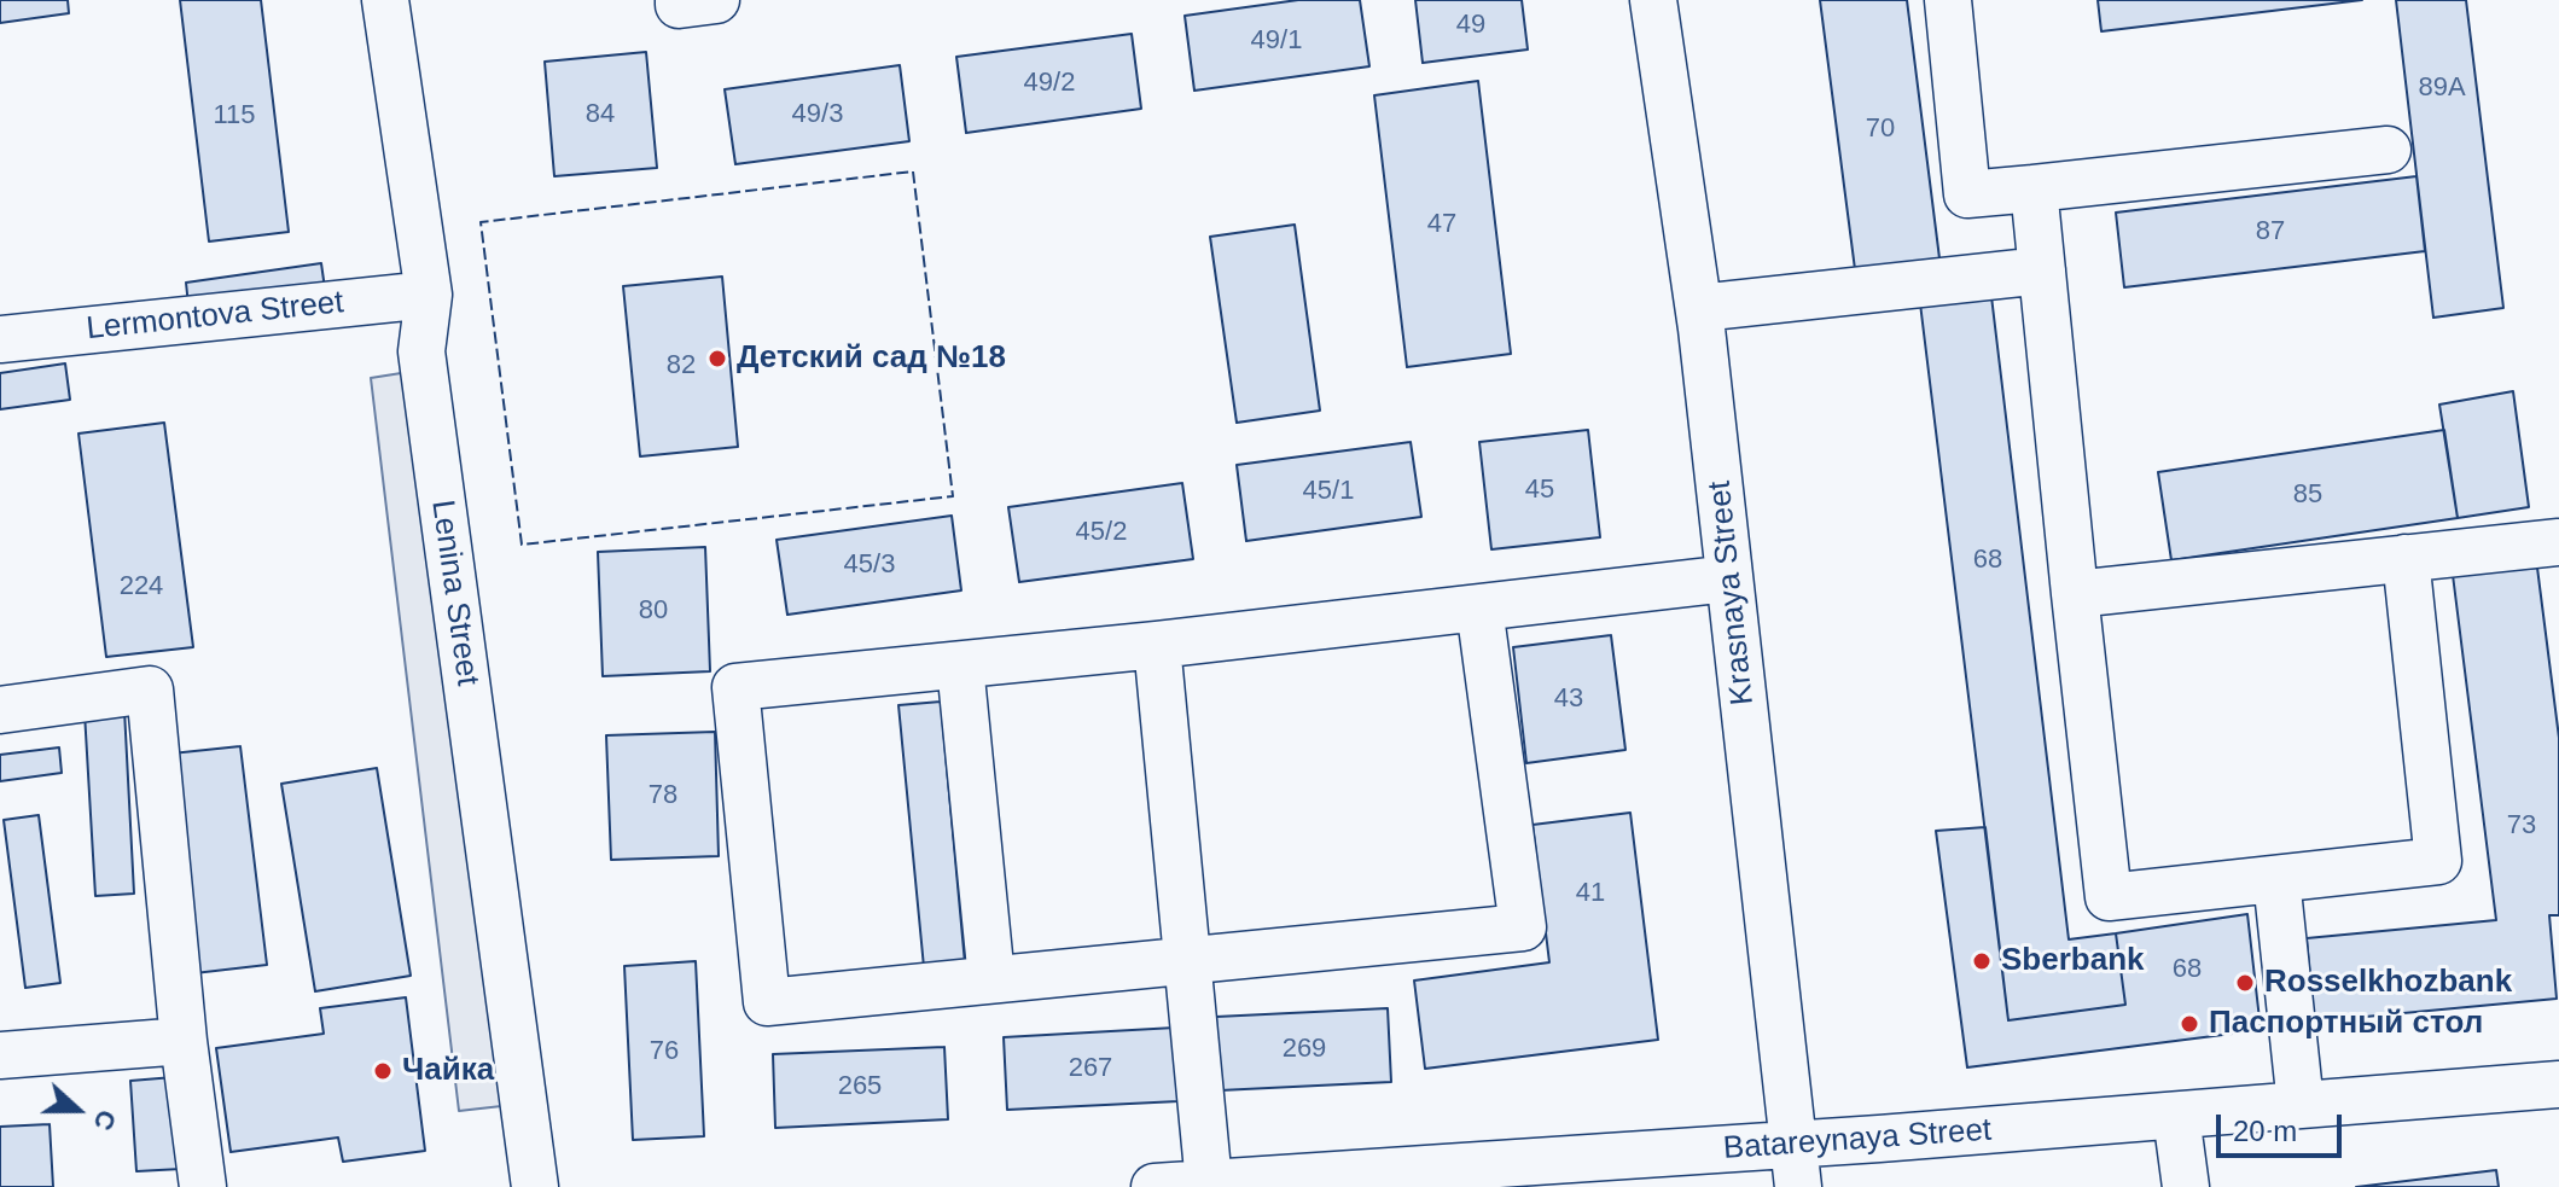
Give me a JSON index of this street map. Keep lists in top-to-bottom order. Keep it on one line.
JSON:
{"streets":{"street":["Lermontova Street","Lenina Street","Krasnaya Street","Batareynaya Street"]},"crossings":[["Lermontova Street","Lenina Street"],["Krasnaya Street","Batareynaya Street"]],"places":["Детский сад №18","Sberbank","Rosselkhozbank","Паспортный стол","Чайка"],"house_numbers":["49","49/1","49/2","89А","84","49/3","115","70","47","87","82","45","45/1","85","45/2","68","45/3","224","80","43","78","73","41","68","269","76","267","265"],"scale_bar":"20 m","north":"right"}
